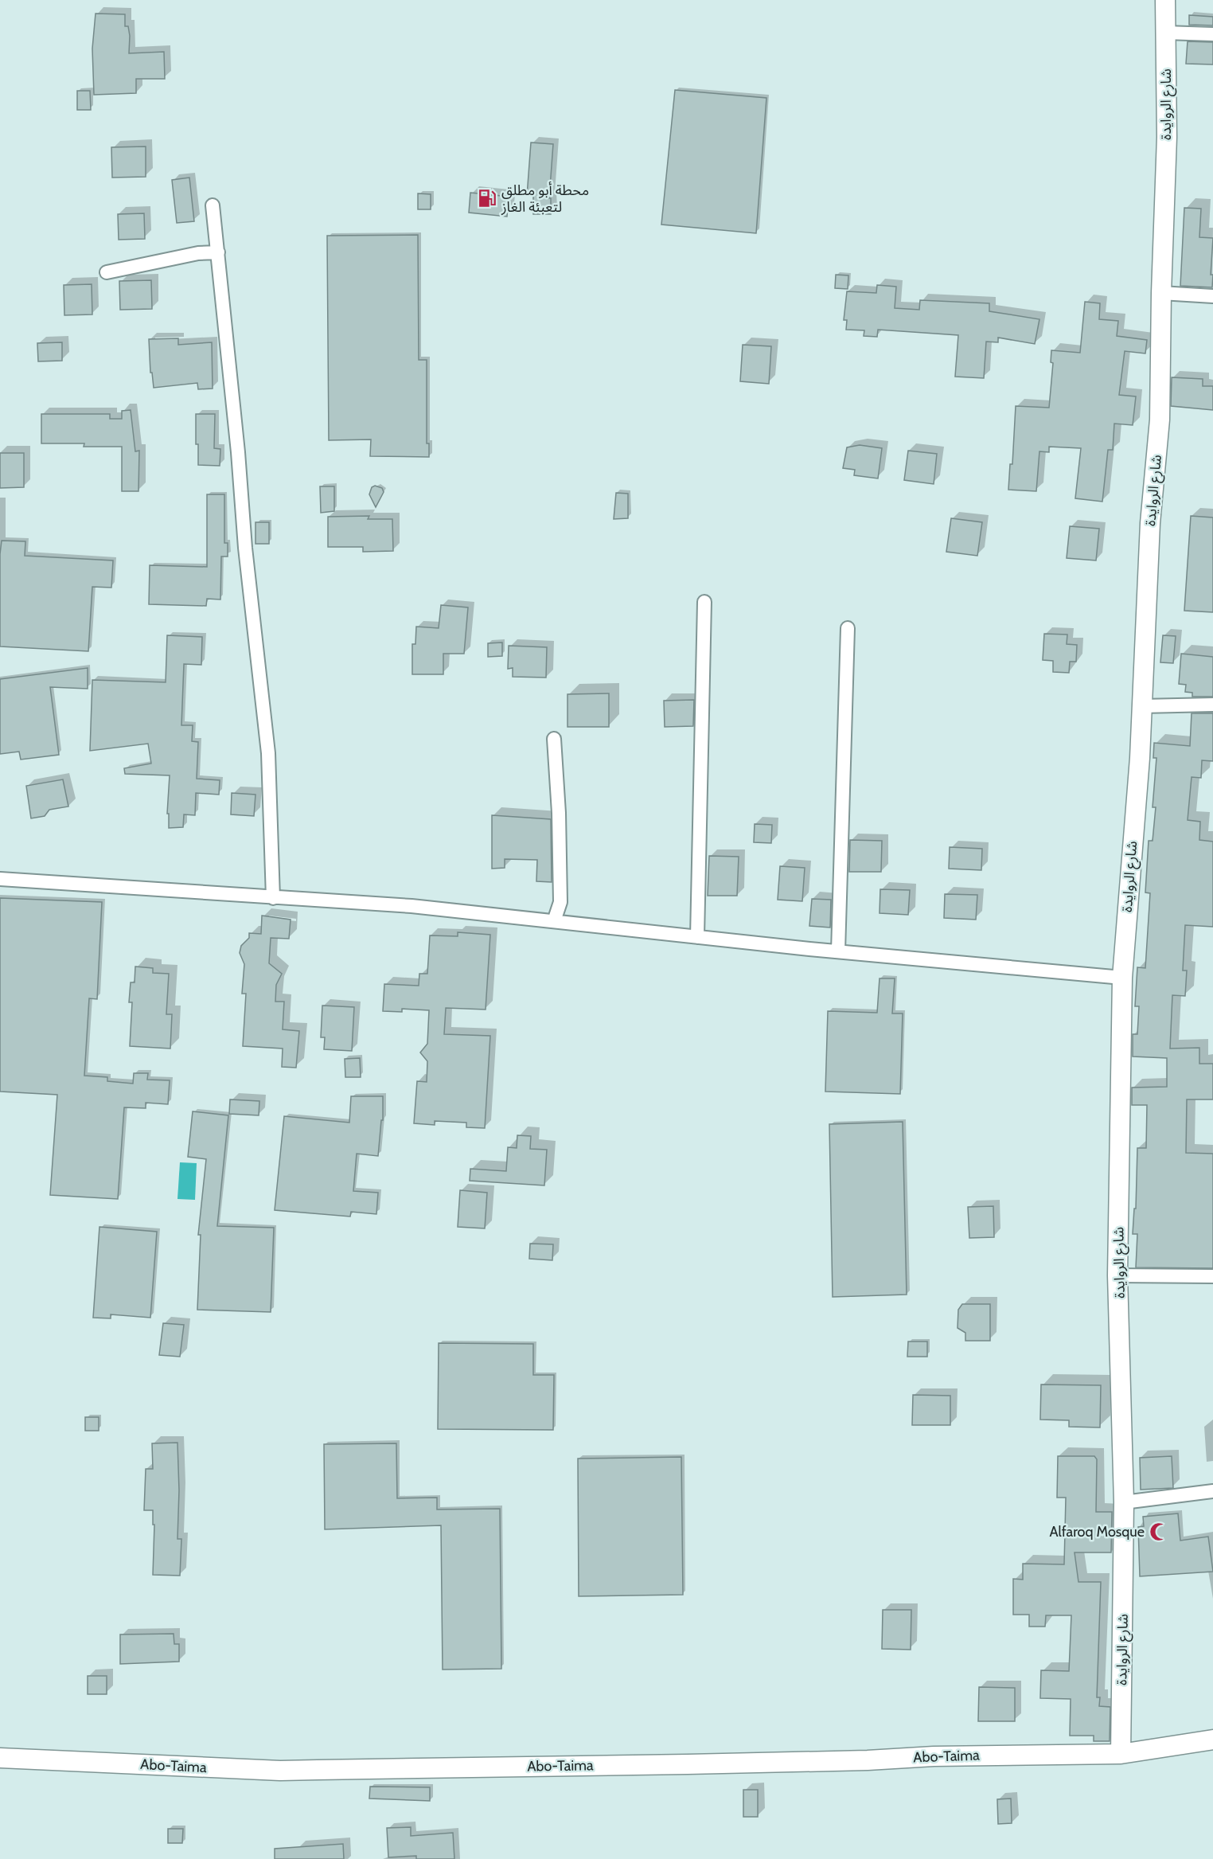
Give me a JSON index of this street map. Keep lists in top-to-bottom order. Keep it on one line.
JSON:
{"streets":{"street":["شارع الروايدة","Abo-Taima"]},"crossings":[["شارع الروايدة","Abo-Taima"]],"places":{"fuel station":["محطة أبو مطلق لتعبئة الغاز"],"mosque":["Alfaroq Mosque"]}}
